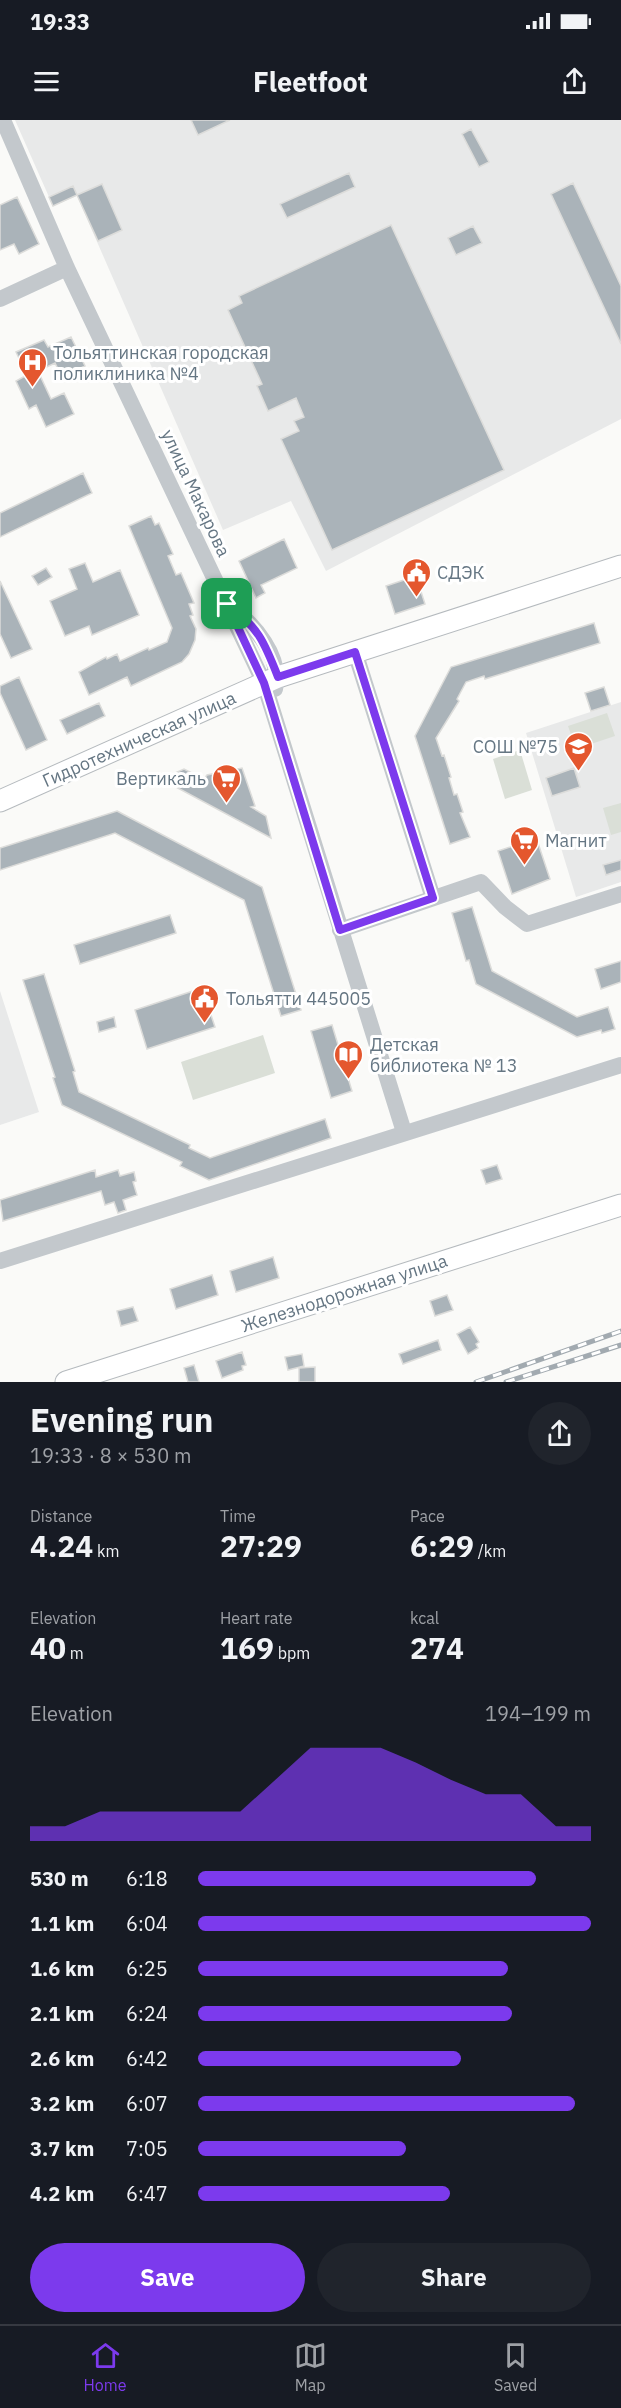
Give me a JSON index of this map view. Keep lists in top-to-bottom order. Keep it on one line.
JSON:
{"streets":{"main road":["Гидротехническая улица","Железнодорожная улица"],"street":["улица Макарова"]},"crossings":[["улица Макарова","Гидротехническая улица"]],"places":{"hospital":["Тольяттинская городская поликлиника №4"],"public building":["СДЭК","Тольятти 445005"],"school or university":["СОШ №75"],"supermarket":["Вертикаль","Магнит"],"library":["Детская библиотека № 13"]},"page":{"status":"19:33","header":"Fleetfoot","heading":["Evening run","19:33 · 8 × 530 m"],"stats":[["Distance","4.24 km"],["Time","27:29"],["Pace","6:29 /km"],["Elevation","40 m"],["Heart rate","169 bpm"],["kcal","274"]],"chart":["Elevation","194–199 m"],"list":[{"name":"530 m","note":"6:18"},{"name":"1.1 km","note":"6:04"},{"name":"1.6 km","note":"6:25"},{"name":"2.1 km","note":"6:24"},{"name":"2.6 km","note":"6:42"},{"name":"3.2 km","note":"6:07"},{"name":"3.7 km","note":"7:05"},{"name":"4.2 km","note":"6:47"}],"buttons":["Save","Share"],"tabs":["Home","Map","Saved"]}}
